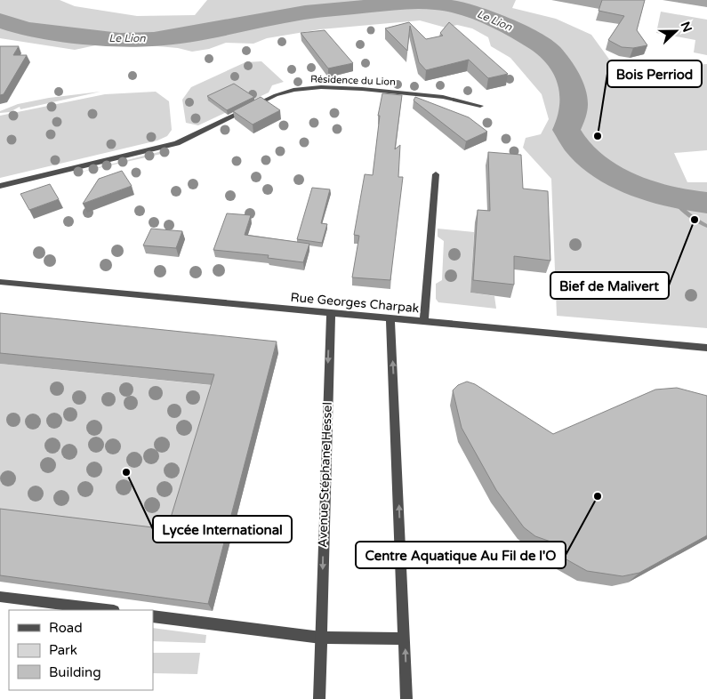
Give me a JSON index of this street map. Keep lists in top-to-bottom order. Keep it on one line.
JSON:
{"streets":{"street":["Résidence du Lion","Rue Georges Charpak","Avenue Stéphane Hessel"]},"crossings":[["Rue Georges Charpak","Avenue Stéphane Hessel"]],"water":["Le Lion"],"places":["Bois Perriod","Bief de Malivert","Lycée International","Centre Aquatique Au Fil de l'O"],"legend":["Road","Park","Building"],"north":"right"}
